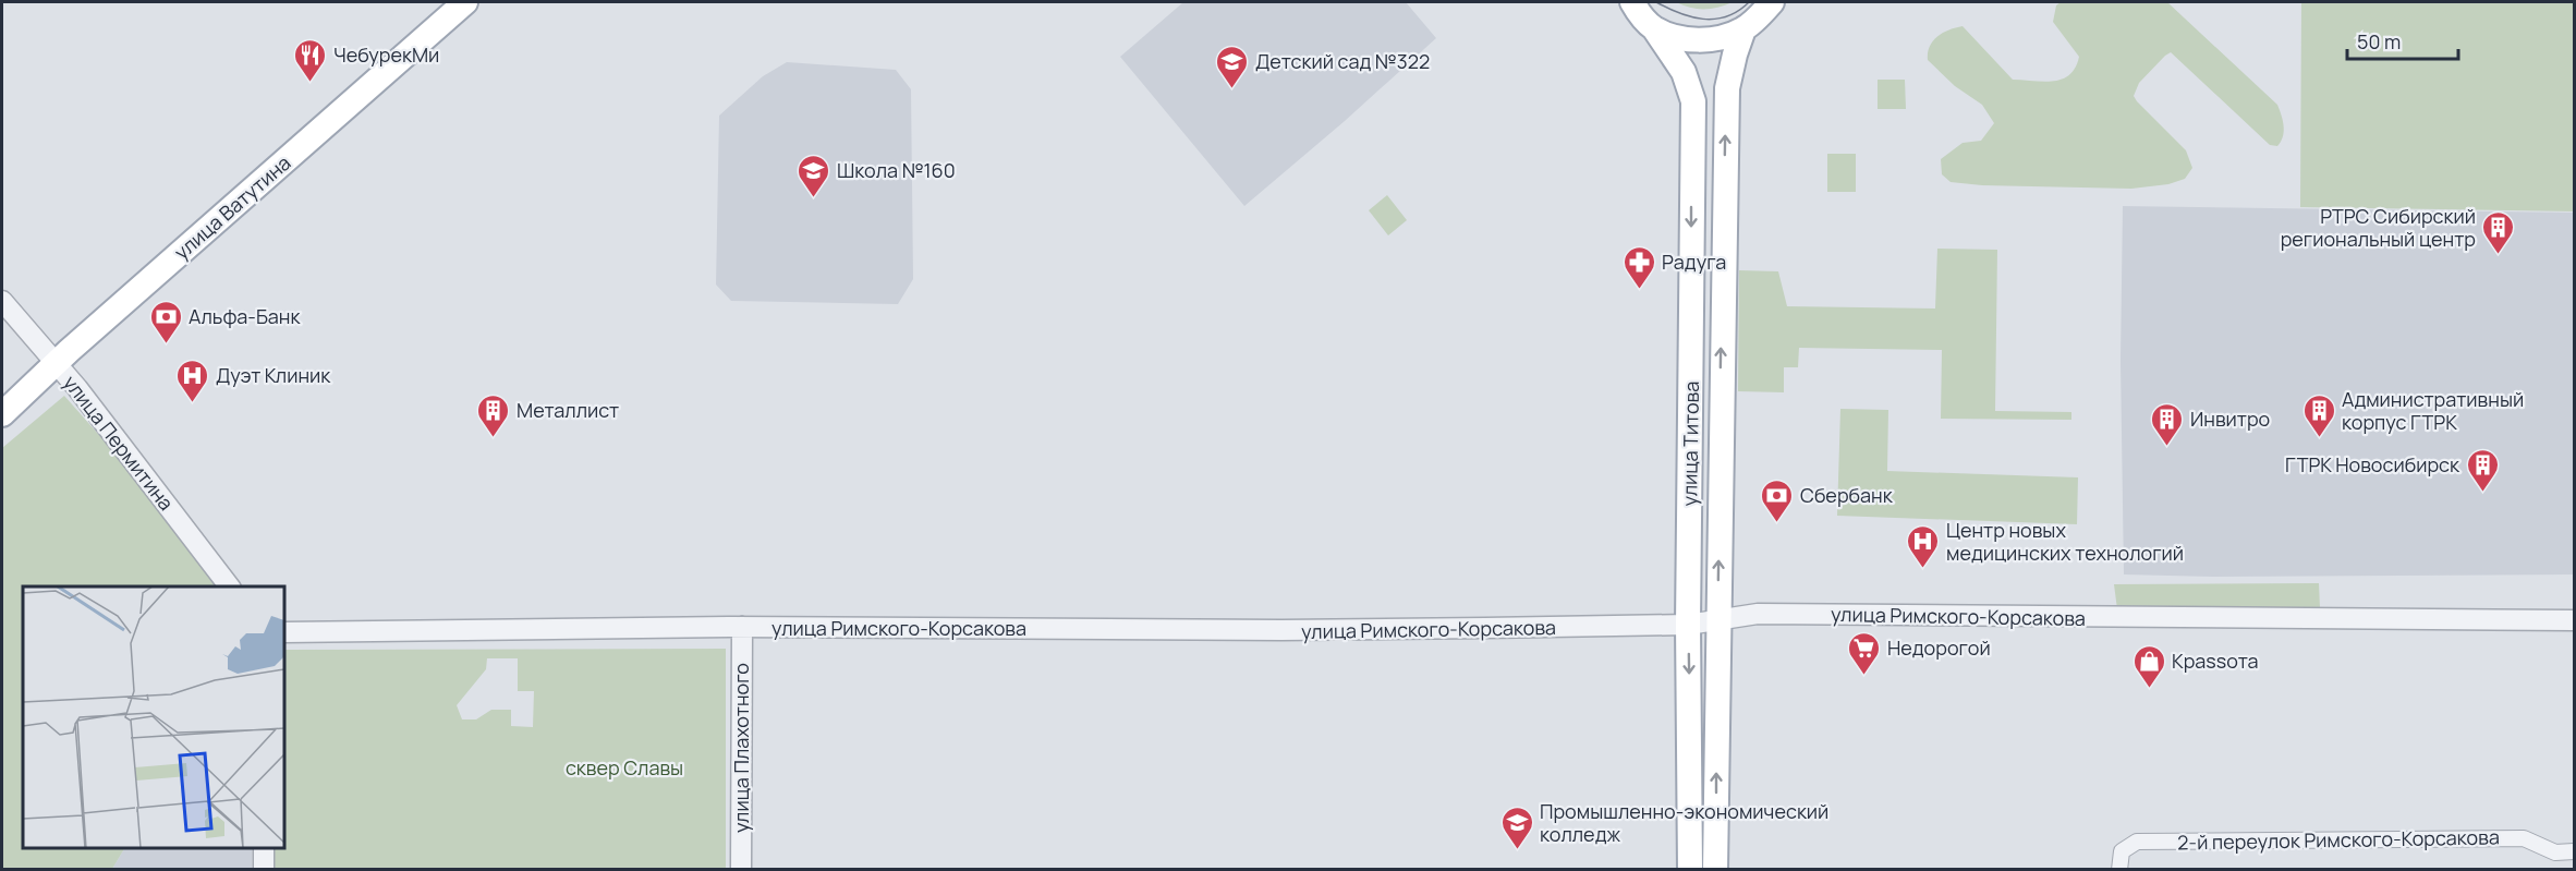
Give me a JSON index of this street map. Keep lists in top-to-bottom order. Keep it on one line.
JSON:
{"streets":{"main road":["улица Ватутина","улица Титова"],"street":["улица Пермитина","улица Римского-Корсакова","улица Плахотного","2-й переулок Римского-Корсакова"]},"crossings":[["улица Ватутина","улица Пермитина"],["улица Титова","улица Римского-Корсакова"],["улица Римского-Корсакова","улица Плахотного"]],"parks":["сквер Славы"],"places":{"restaurant":["ЧебурекМи"],"school or university":["Детский сад №322","Школа №160","Промышленно-экономический колледж"],"building":["РТРС Сибирский региональный центр","Металлист","Административный корпус ГТРК","Инвитро","ГТРК Новосибирск"],"pharmacy":["Радуга"],"bank":["Альфа-Банк","Сбербанк"],"hospital":["Дуэт Клиник","Центр новых медицинских технологий"],"supermarket":["Недорогой"],"shop":["Краssота"]},"scale_bar":"50 m"}
